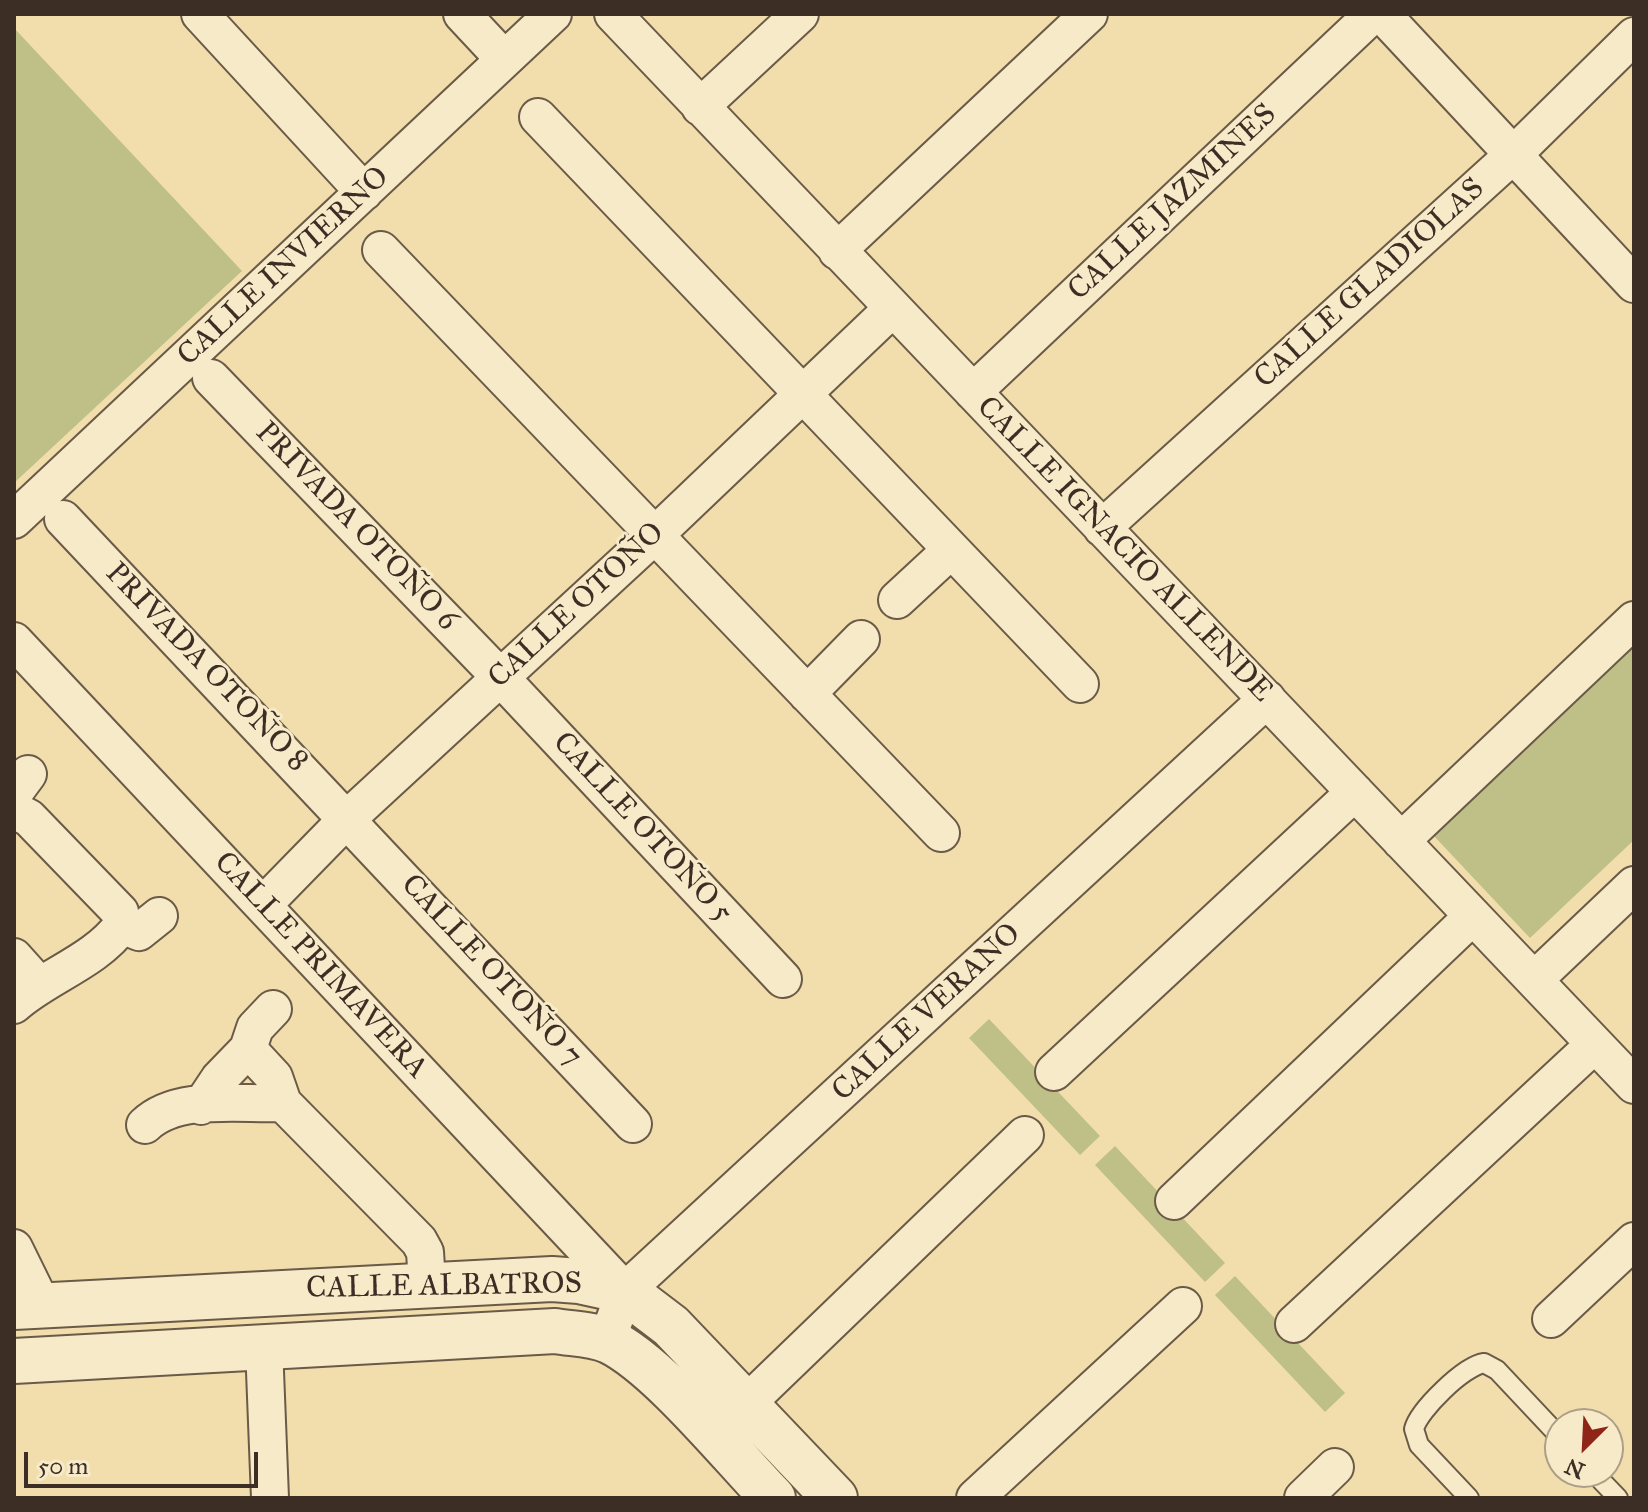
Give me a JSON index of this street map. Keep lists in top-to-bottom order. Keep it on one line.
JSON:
{"streets":{"street":["CALLE JAZMINES","CALLE INVIERNO","CALLE GLADIOLAS","PRIVADA OTOÑO 6","CALLE IGNACIO ALLENDE","CALLE OTOÑO","PRIVADA OTOÑO 8","CALLE OTOÑO 5","CALLE PRIMAVERA","CALLE OTOÑO 7","CALLE VERANO","CALLE ALBATROS"]},"crossings":[["CALLE JAZMINES","CALLE IGNACIO ALLENDE"],["CALLE GLADIOLAS","CALLE IGNACIO ALLENDE"],["PRIVADA OTOÑO 6","CALLE OTOÑO"],["PRIVADA OTOÑO 6","CALLE OTOÑO 5"],["CALLE IGNACIO ALLENDE","CALLE OTOÑO"],["CALLE IGNACIO ALLENDE","CALLE VERANO"],["CALLE OTOÑO","PRIVADA OTOÑO 8"],["CALLE OTOÑO","CALLE OTOÑO 5"],["CALLE OTOÑO","CALLE PRIMAVERA"],["CALLE OTOÑO","CALLE OTOÑO 7"],["PRIVADA OTOÑO 8","CALLE OTOÑO 7"],["CALLE PRIMAVERA","CALLE VERANO"],["CALLE PRIMAVERA","CALLE ALBATROS"],["CALLE VERANO","CALLE ALBATROS"]],"scale_bar":"50 m","north":"bottom left"}
